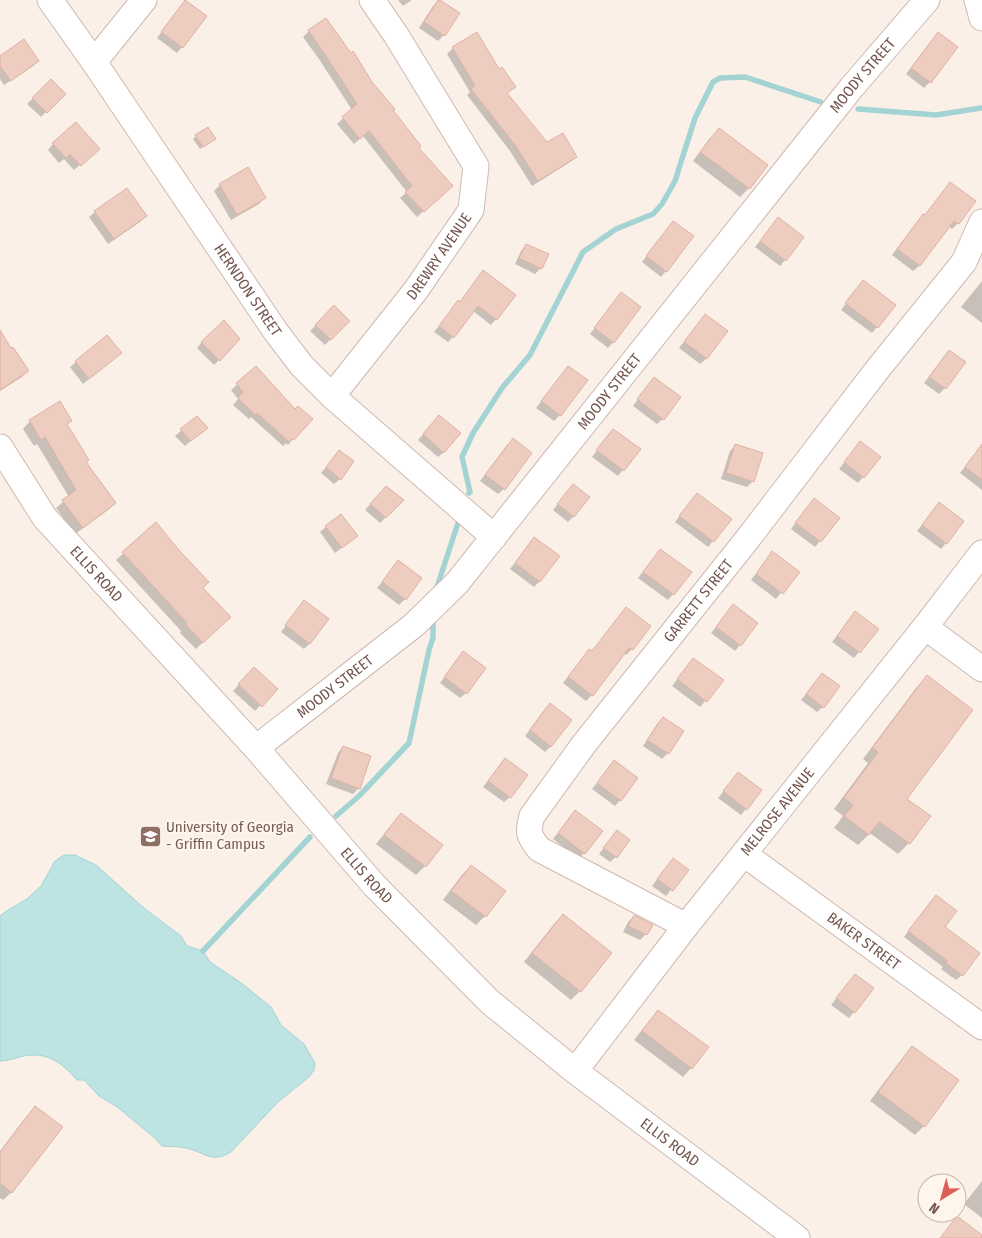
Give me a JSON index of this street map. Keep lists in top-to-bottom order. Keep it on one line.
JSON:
{"streets":{"street":["MOODY STREET","DREWRY AVENUE","HERNDON STREET","ELLIS ROAD","GARRETT STREET","MELROSE AVENUE","BAKER STREET"]},"crossings":[["MOODY STREET","HERNDON STREET"],["MOODY STREET","ELLIS ROAD"],["DREWRY AVENUE","HERNDON STREET"],["ELLIS ROAD","MELROSE AVENUE"],["GARRETT STREET","MELROSE AVENUE"],["MELROSE AVENUE","BAKER STREET"]],"places":{"school or university":["University of Georgia - Griffin Campus"]},"north":"bottom left"}
